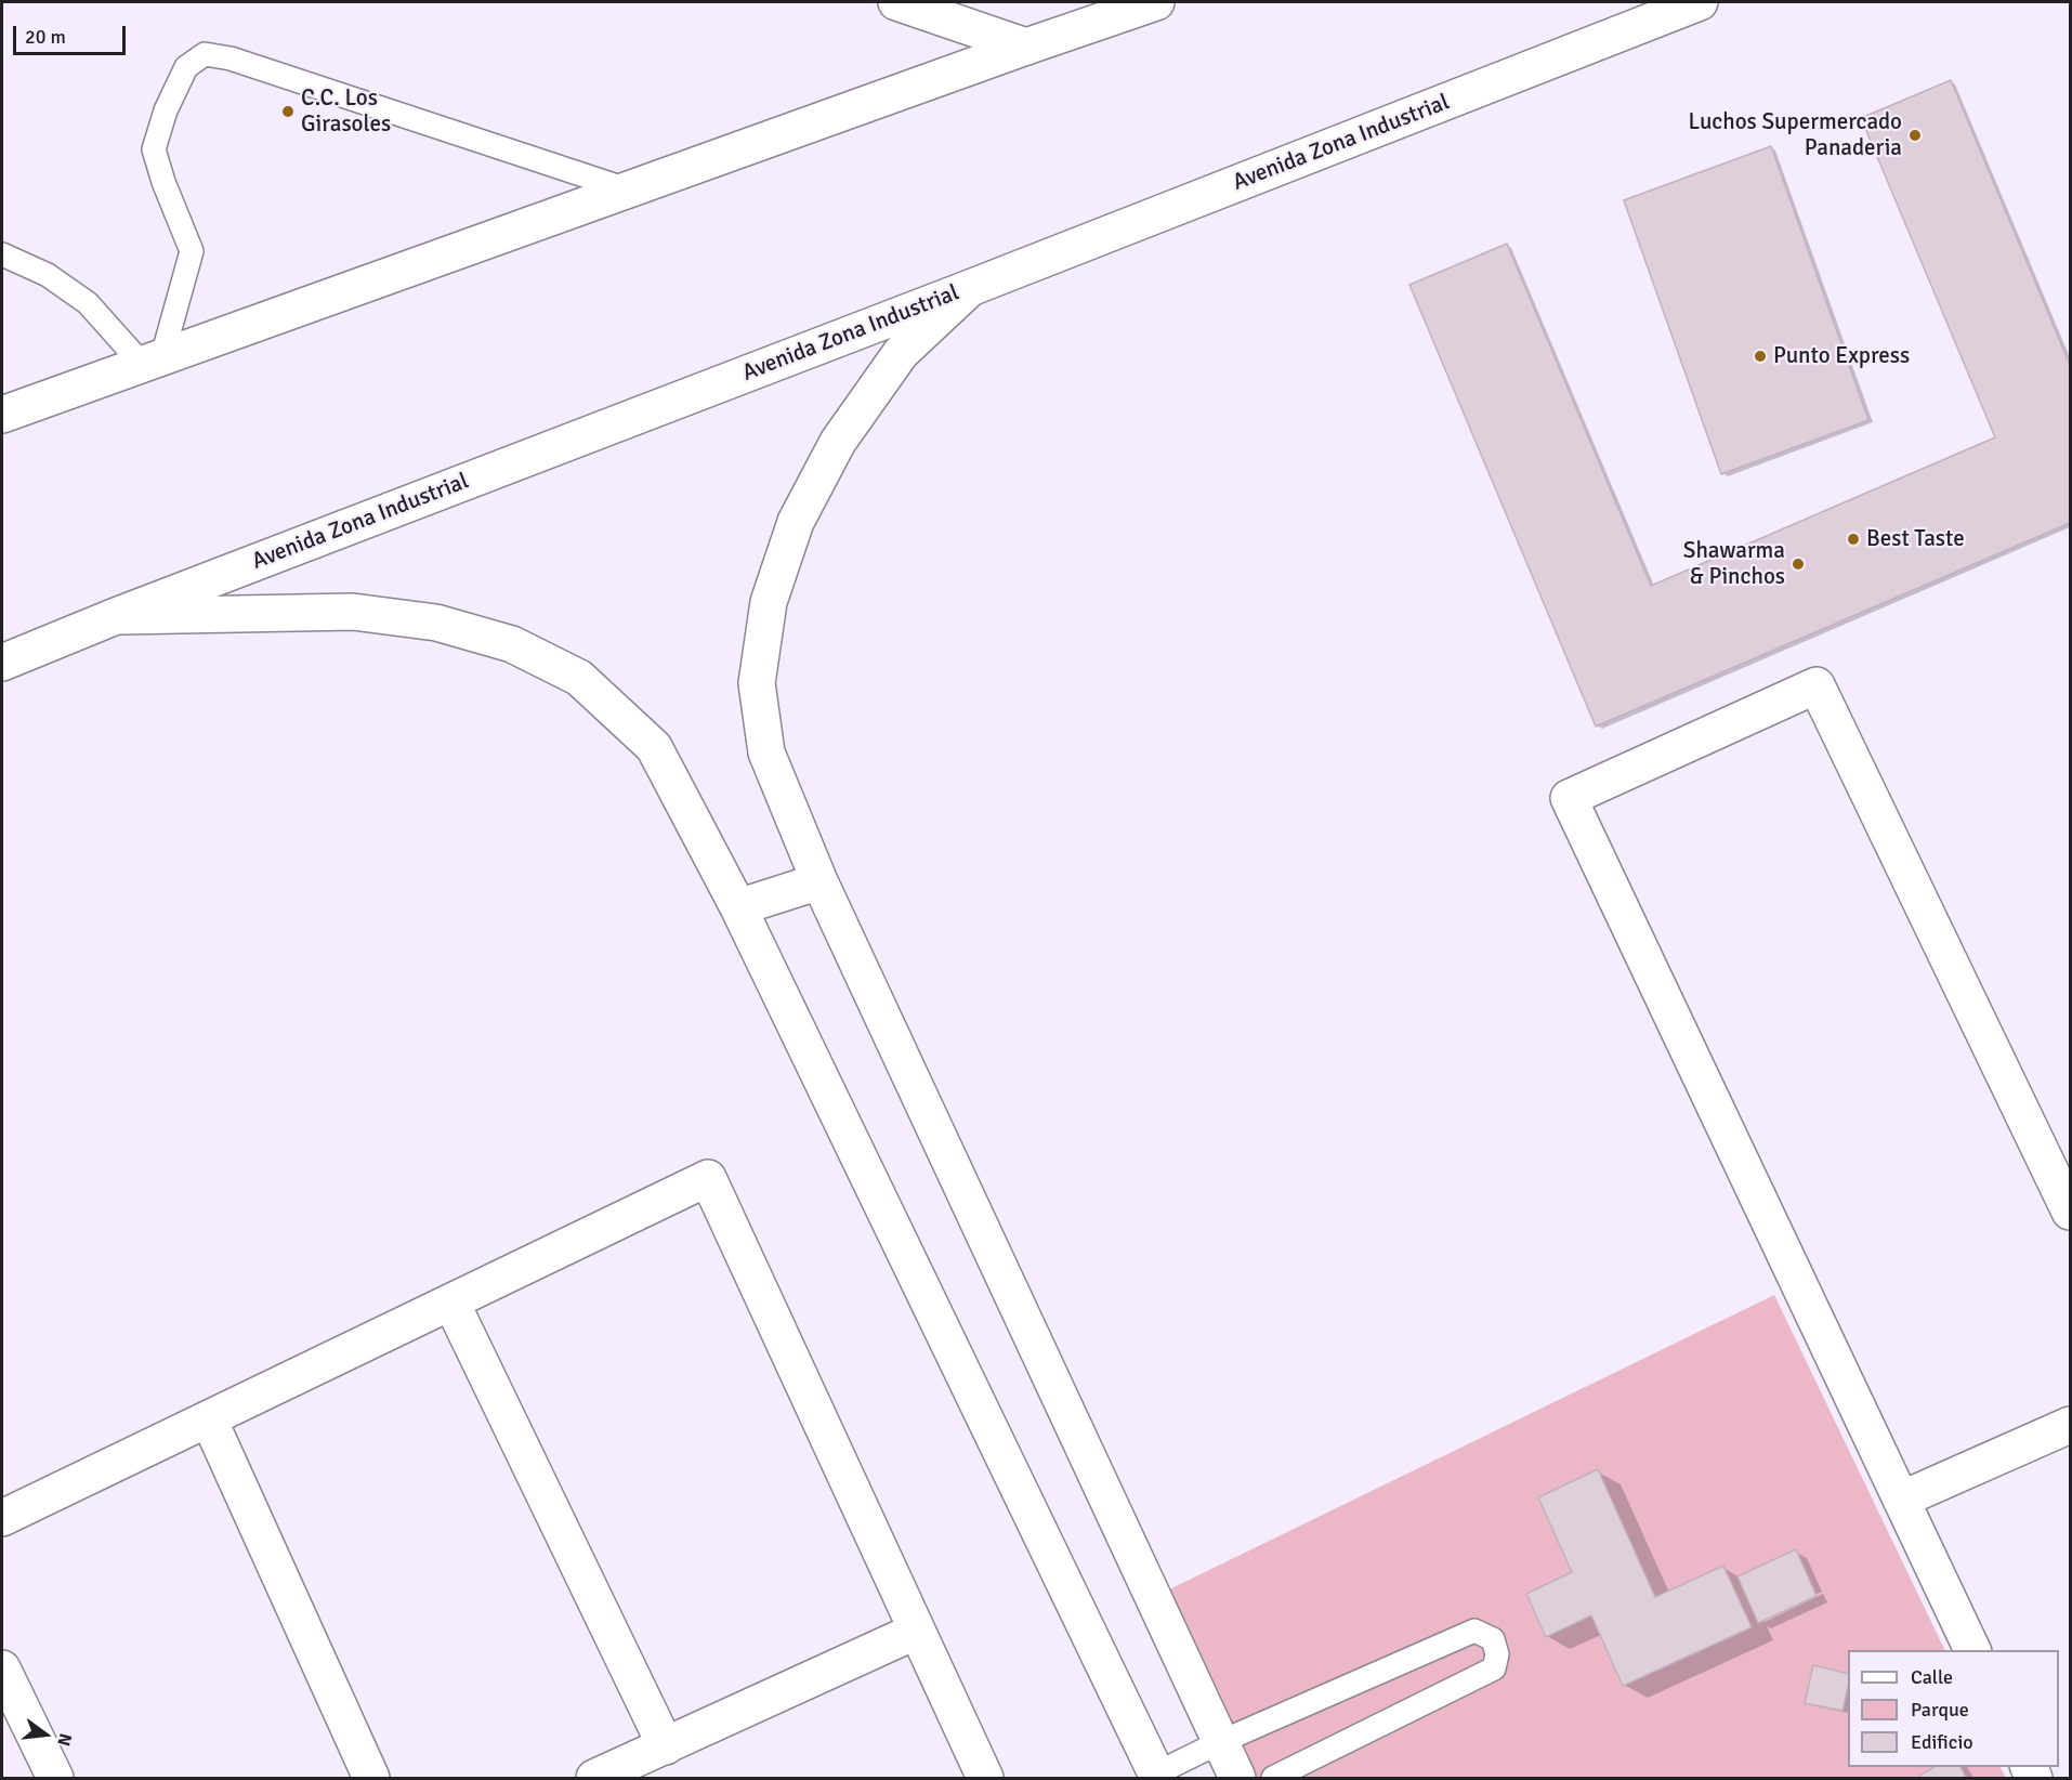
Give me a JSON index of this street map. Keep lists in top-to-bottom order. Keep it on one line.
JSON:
{"streets":{"street":["Avenida Zona Industrial"]},"places":["C.C. Los Girasoles","Luchos Supermercado Panaderia","Punto Express","Best Taste","Shawarma & Pinchos"],"legend":["Calle","Parque","Edificio"],"scale_bar":"20 m","north":"right"}
